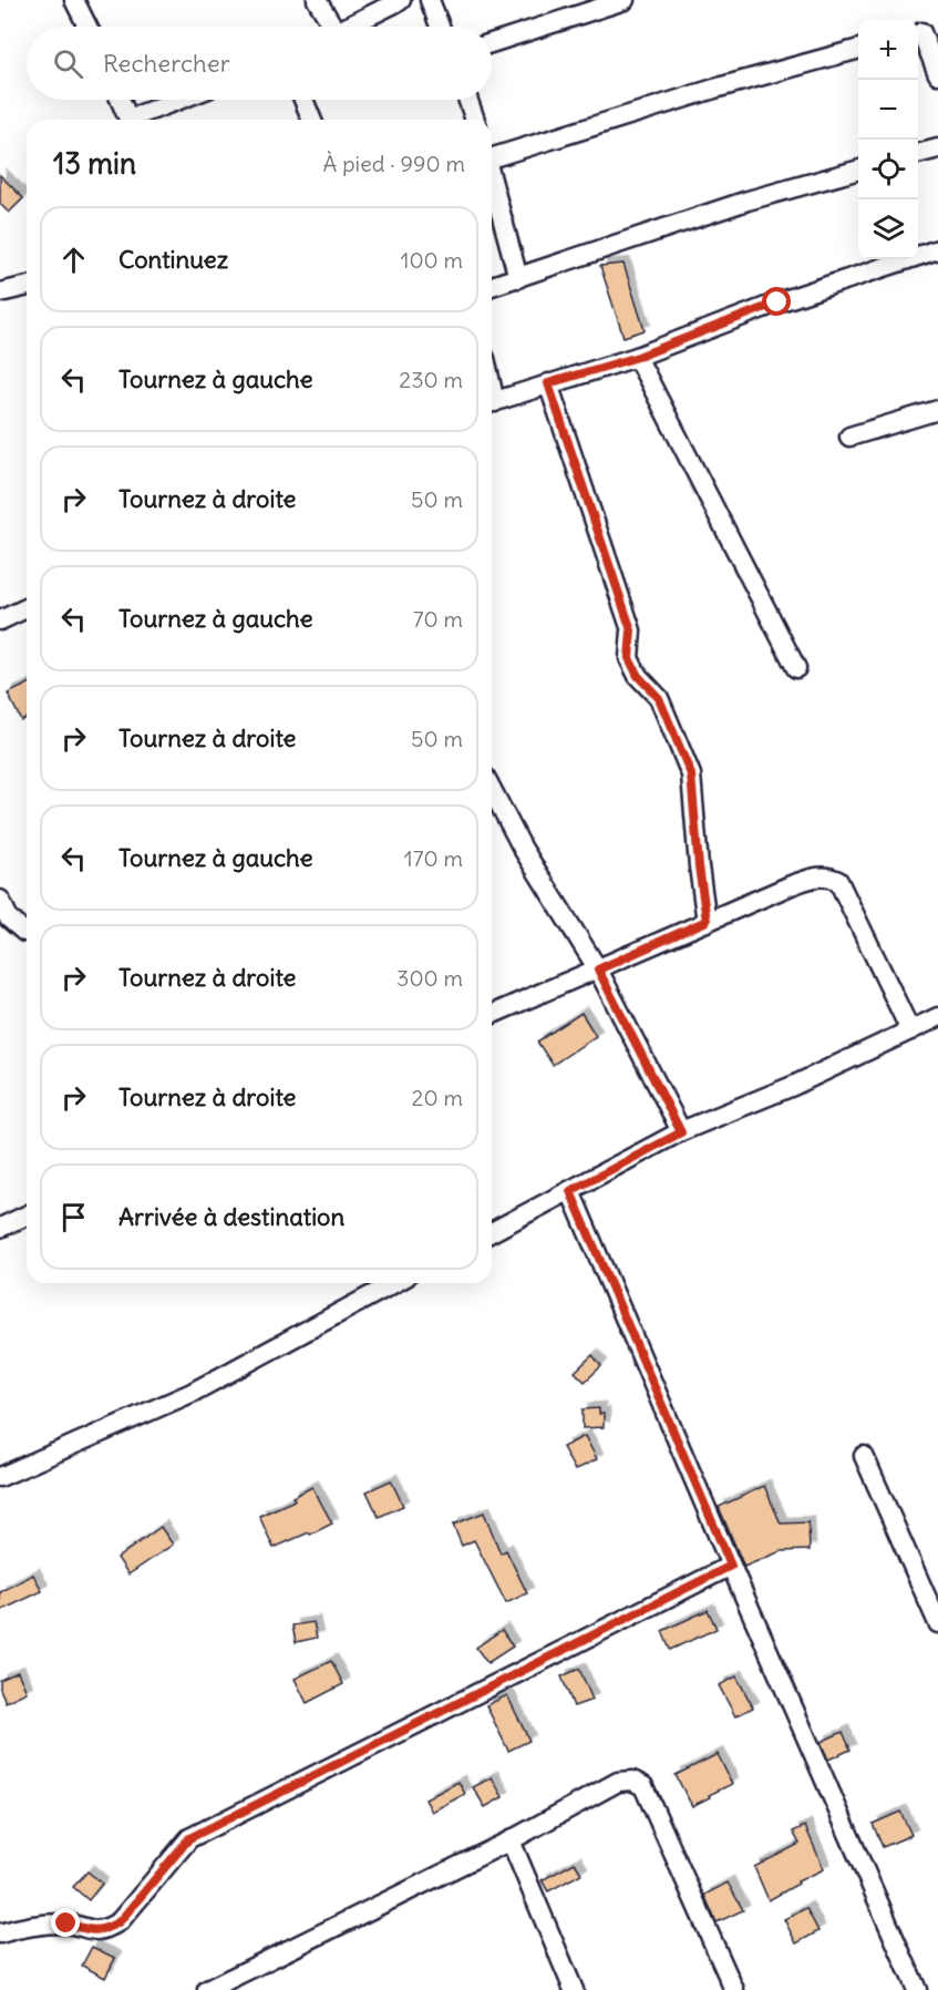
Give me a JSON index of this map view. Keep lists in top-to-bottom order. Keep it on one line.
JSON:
{"page":{"map_buttons":["+","−"],"search":"Rechercher","heading":["13 min","À pied · 990 m"],"list":[["Continuez","100 m"],["Tournez à gauche","230 m"],["Tournez à droite","50 m"],["Tournez à gauche","70 m"],["Tournez à droite","50 m"],["Tournez à gauche","170 m"],["Tournez à droite","300 m"],["Tournez à droite","20 m"],"Arrivée à destination"]}}
